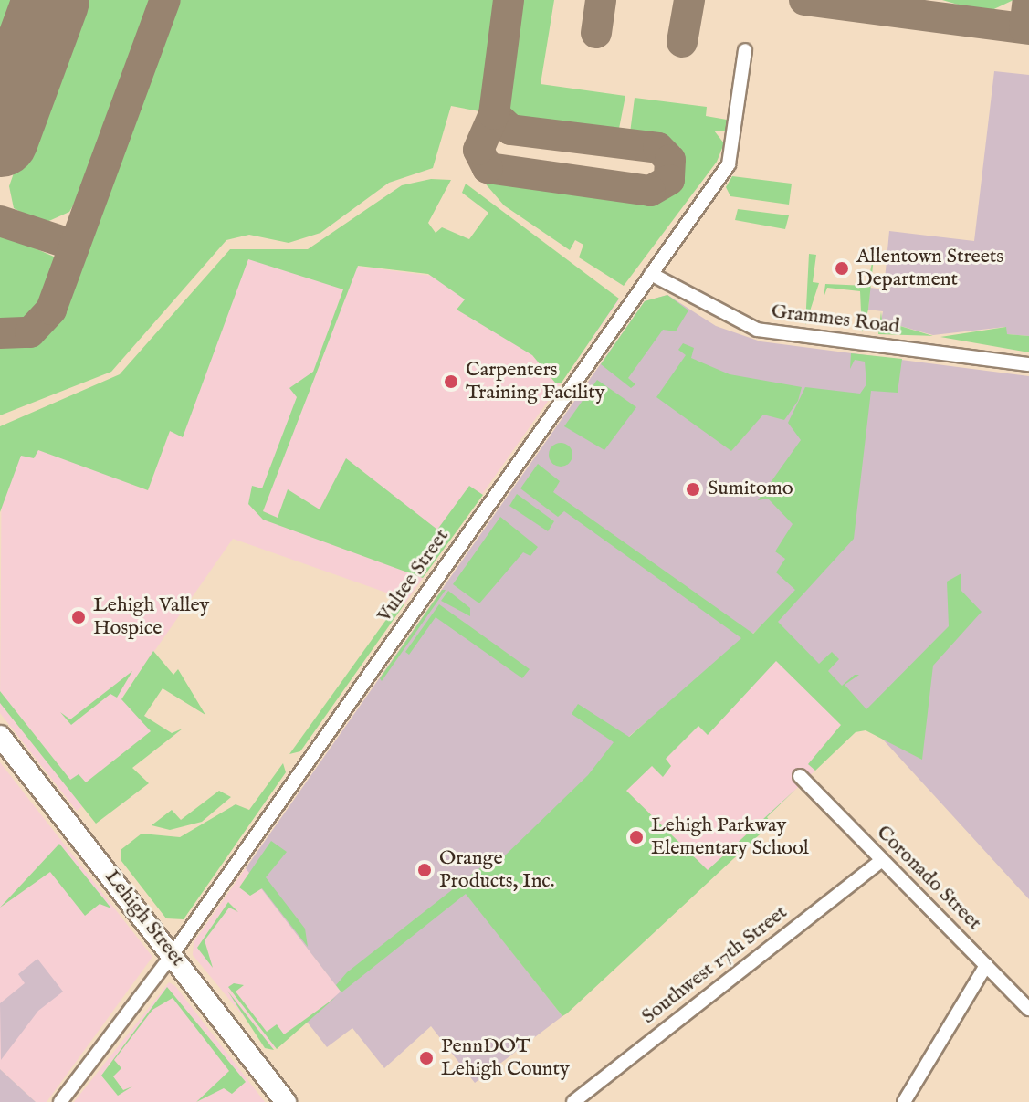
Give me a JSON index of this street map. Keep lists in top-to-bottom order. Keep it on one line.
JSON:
{"streets":{"main road":["Lehigh Street"],"street":["Grammes Road","Vultee Street","Coronado Street","Southwest 17th Street"]},"crossings":[["Grammes Road","Vultee Street"],["Vultee Street","Lehigh Street"],["Coronado Street","Southwest 17th Street"]],"places":["Allentown Streets Department","Carpenters Training Facility","Sumitomo","Lehigh Valley Hospice","Lehigh Parkway Elementary School","Orange Products, Inc.","PennDOT Lehigh County"]}
